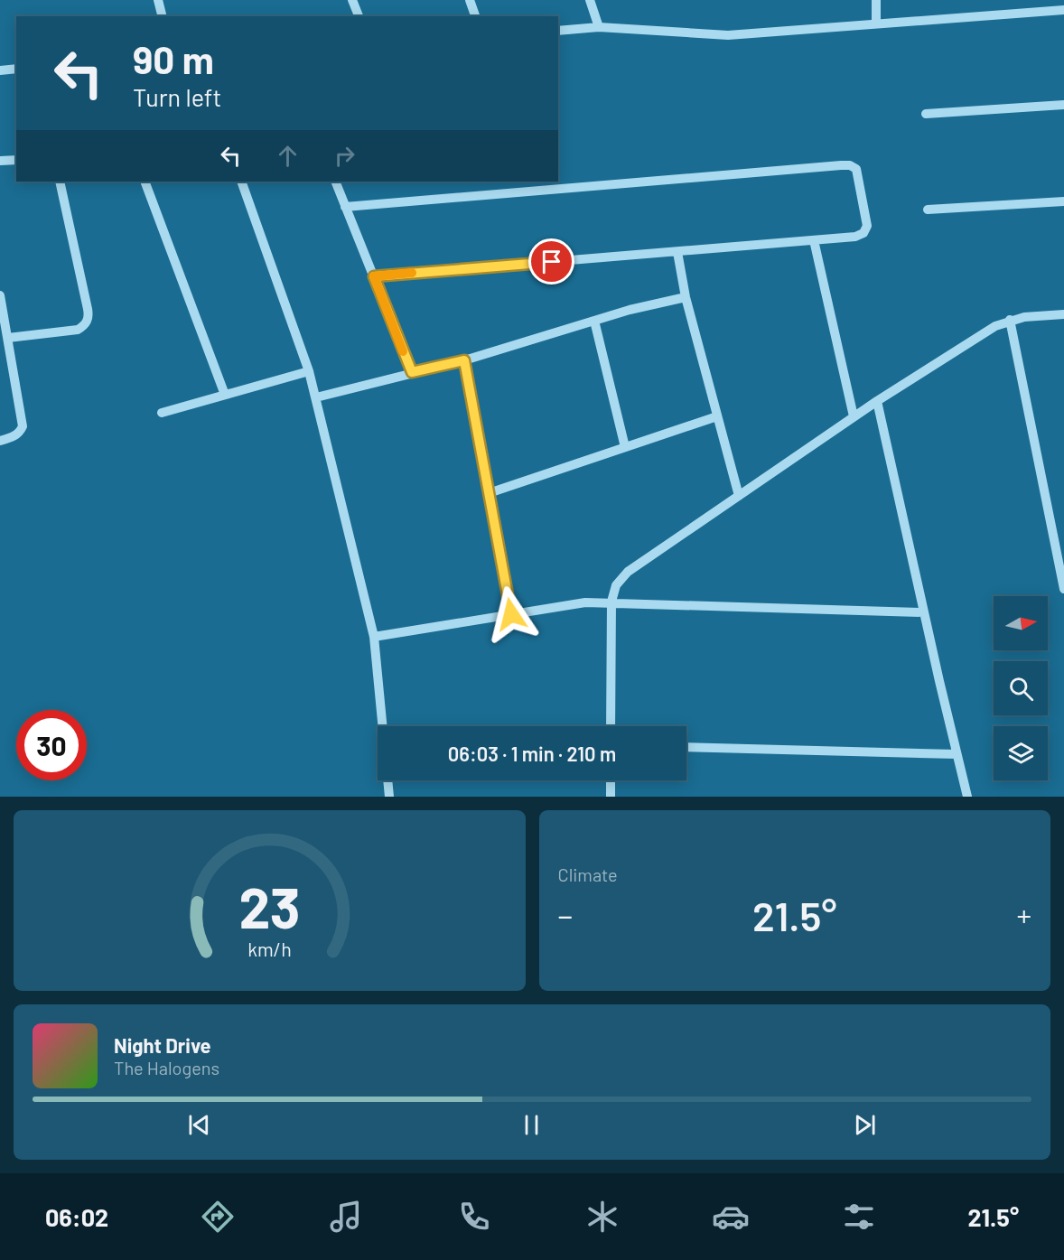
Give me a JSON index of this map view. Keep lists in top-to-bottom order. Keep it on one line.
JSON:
{"north":"right","page":{"turn":["90 m","Turn left"],"limit":"30","trip":"06:03 · 1 min · 210 m","tile":"Climate","heat":["−","21.5°","+"],"song":["Night Drive","The Halogens"],"tabs":["06:02","21.5°"],"gauge":["23","km/h"]}}
